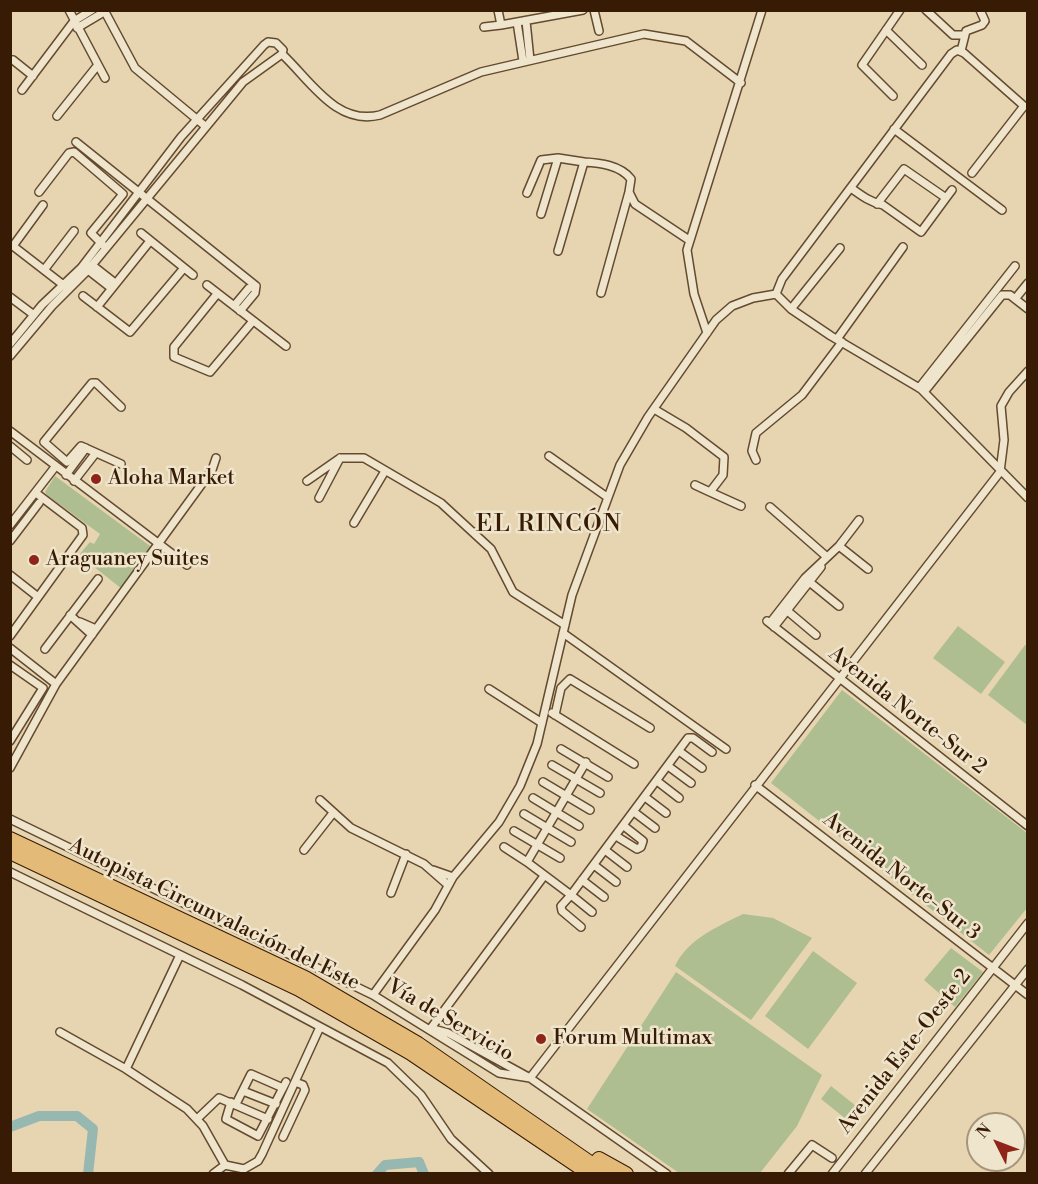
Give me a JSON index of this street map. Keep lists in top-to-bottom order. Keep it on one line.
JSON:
{"streets":{"highway":["Autopista Circunvalación del Este"],"street":["Avenida Norte-Sur 2","Avenida Norte-Sur 3","Vía de Servicio","Avenida Este-Oeste 2"]},"crossings":[["Avenida Norte-Sur 3","Avenida Este-Oeste 2"]],"districts":["EL RINCÓN"],"places":["Aloha Market","Araguaney Suites","Forum Multimax"],"north":"top left"}
